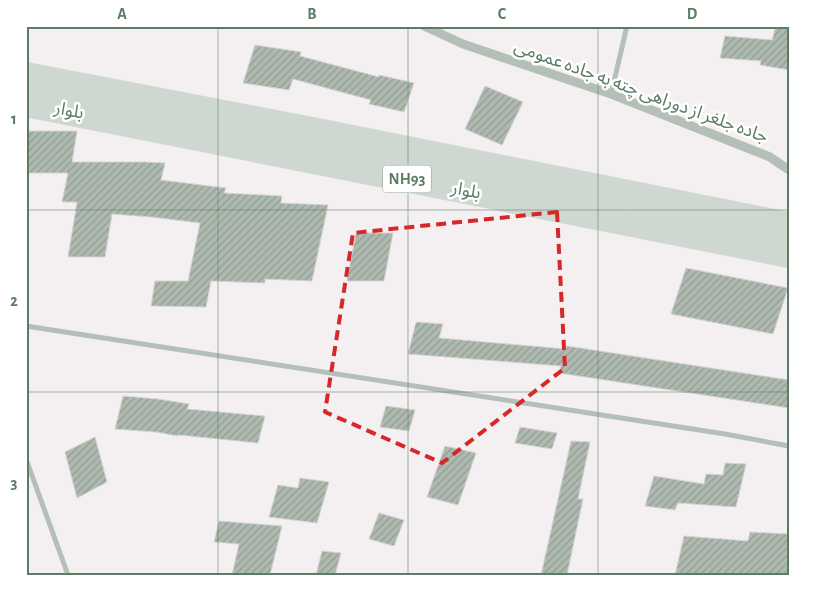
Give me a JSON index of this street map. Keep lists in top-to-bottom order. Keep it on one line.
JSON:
{"streets":{"main road":["بلوار","NH93"],"street":["جاده جلغر از دوراهی چته به جاده عمومی"]},"grid":{"columns":["A","B","C","D"],"rows":["1","2","3"]}}
